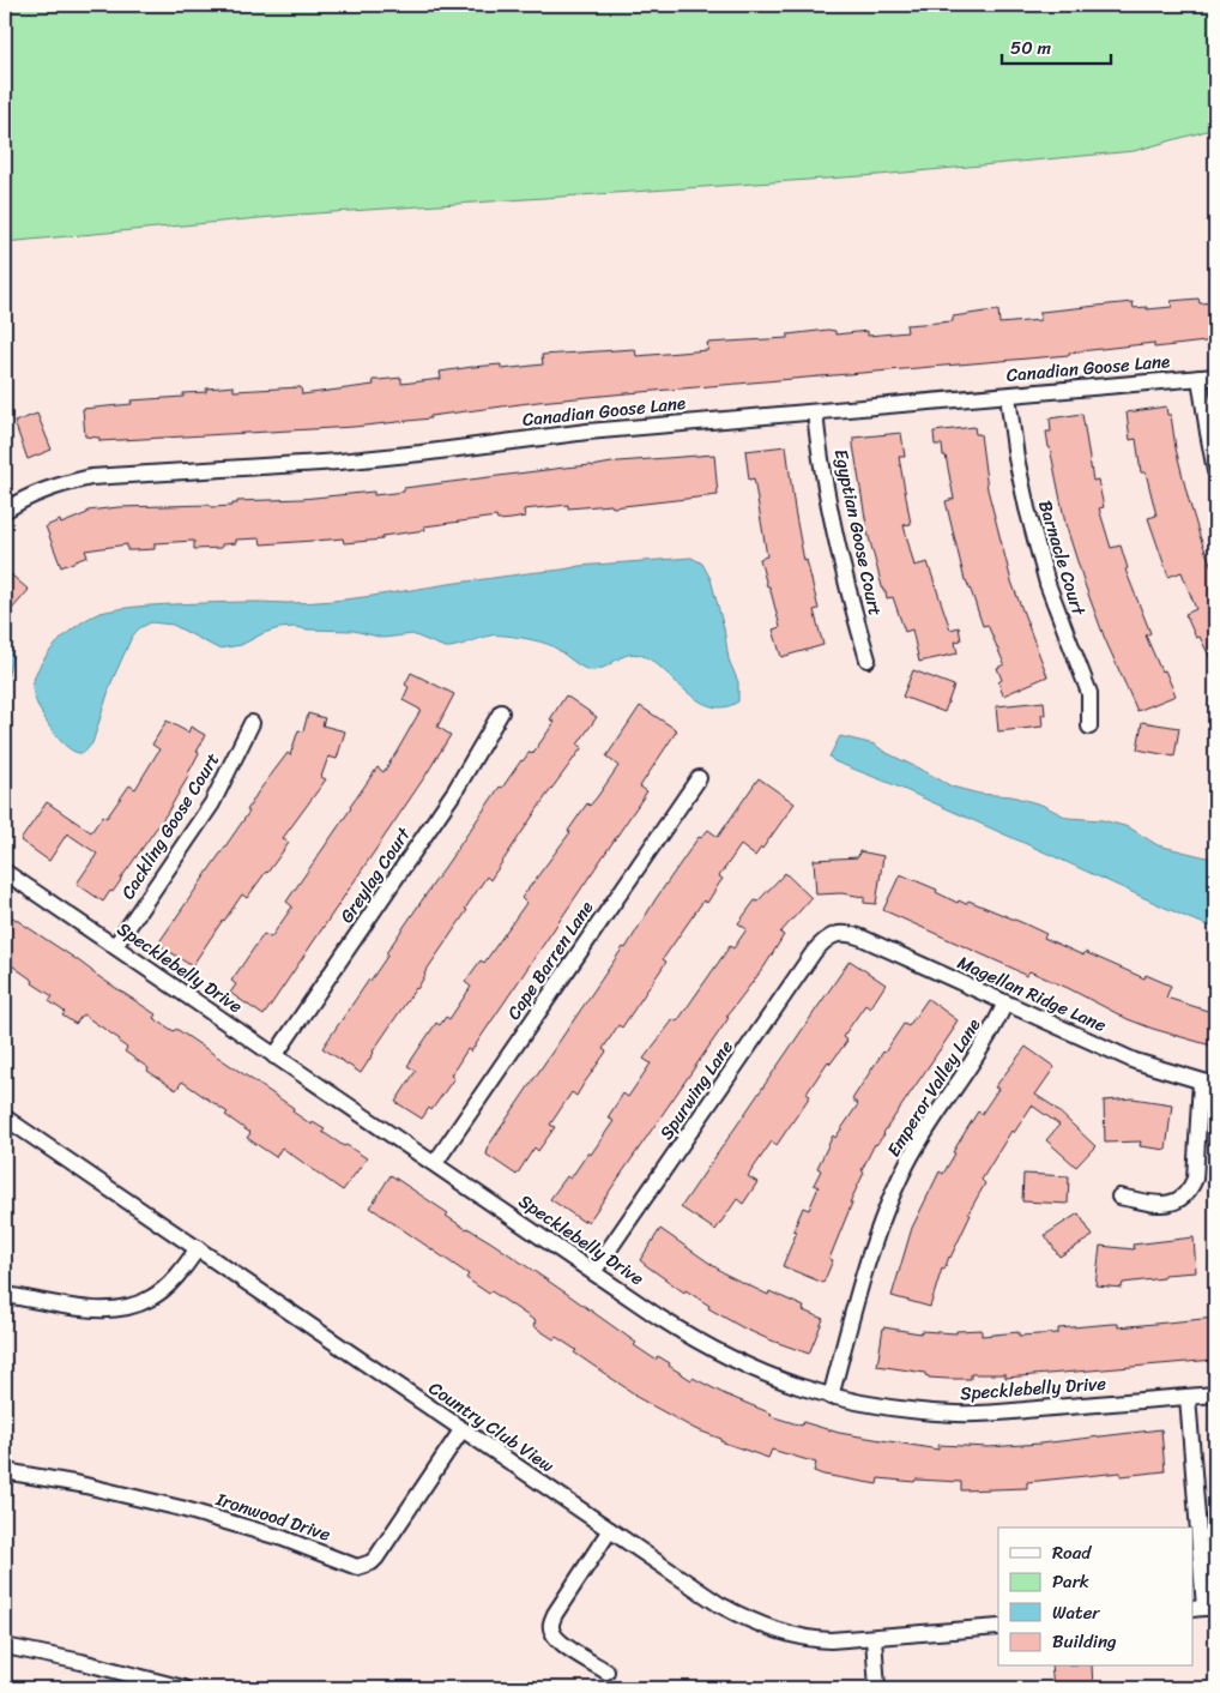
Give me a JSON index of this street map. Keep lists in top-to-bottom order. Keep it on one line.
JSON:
{"streets":{"street":["Canadian Goose Lane","Egyptian Goose Court","Barnacle Court","Cackling Goose Court","Greylag Court","Cape Barren Lane","Specklebelly Drive","Magellan Ridge Lane","Emperor Valley Lane","Spurwing Lane","Country Club View","Ironwood Drive"]},"crossings":[["Canadian Goose Lane","Egyptian Goose Court"],["Canadian Goose Lane","Barnacle Court"],["Cackling Goose Court","Specklebelly Drive"],["Greylag Court","Specklebelly Drive"],["Cape Barren Lane","Specklebelly Drive"],["Specklebelly Drive","Emperor Valley Lane"],["Specklebelly Drive","Spurwing Lane"],["Magellan Ridge Lane","Emperor Valley Lane"],["Magellan Ridge Lane","Spurwing Lane"],["Country Club View","Ironwood Drive"]],"legend":["Road","Park","Water","Building"],"scale_bar":"50 m"}
